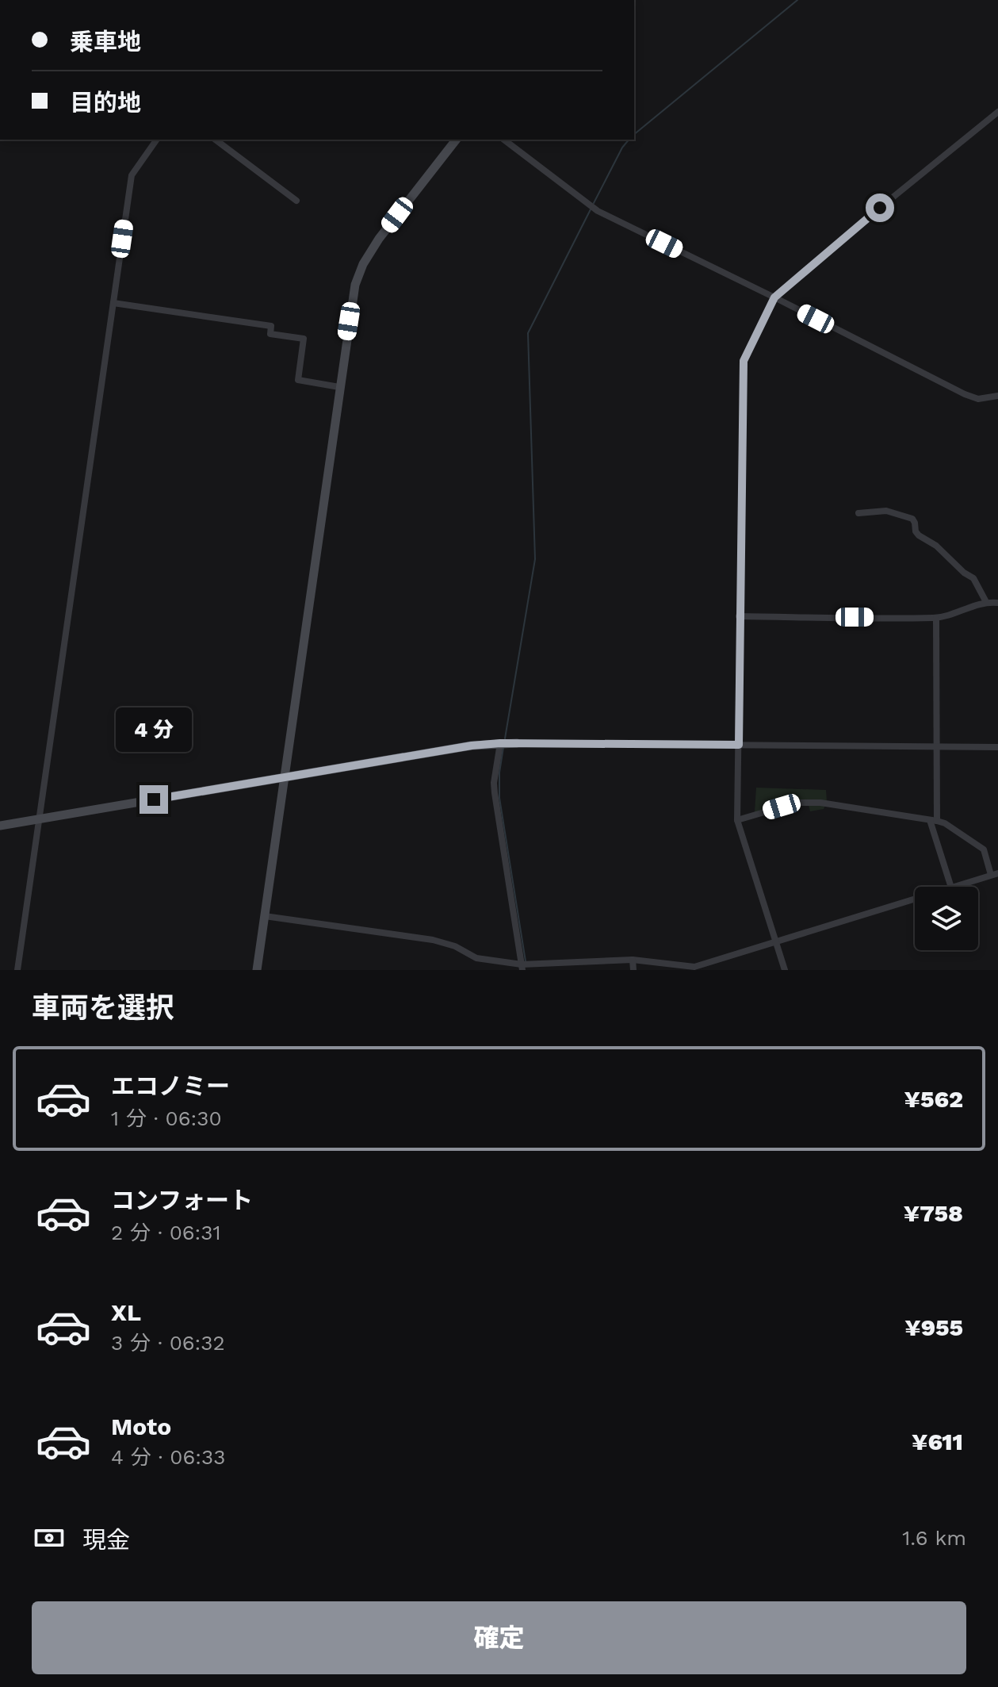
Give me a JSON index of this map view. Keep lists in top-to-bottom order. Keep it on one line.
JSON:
{"page":{"banner":["乗車地","目的地"],"bubble":"4 分","heading":"車両を選択","list":[{"name":"エコノミー","note":"1 分 · 06:30","value":"¥562"},{"name":"コンフォート","note":"2 分 · 06:31","value":"¥758"},{"name":"XL","note":"3 分 · 06:32","value":"¥955"},{"name":"Moto","note":"4 分 · 06:33","value":"¥611"}],"pay":["現金","1.6 km"],"buttons":"確定"}}
